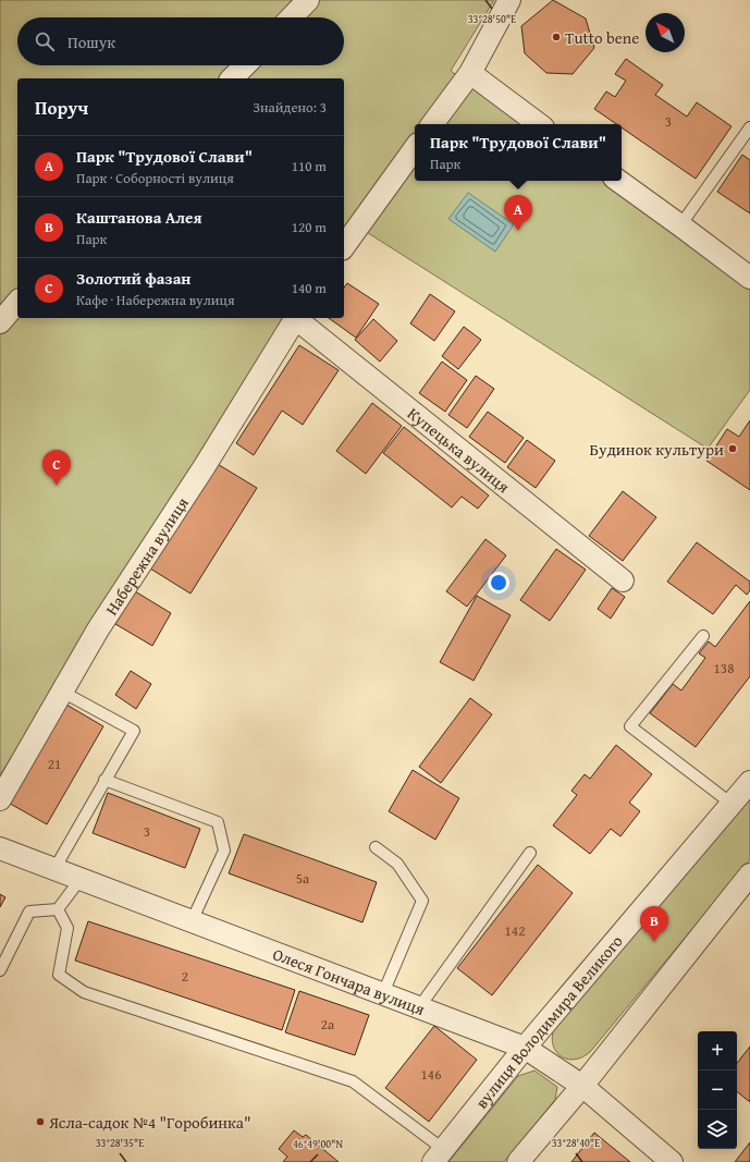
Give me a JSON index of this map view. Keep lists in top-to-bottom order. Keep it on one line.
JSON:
{"streets":{"street":["Купецька вулиця","Набережна вулиця","Олеся Гончара вулиця","вулиця Володимира Великого"]},"crossings":[["Олеся Гончара вулиця","вулиця Володимира Великого"]],"places":["Tutto bene","Будинок культури","Ясла-садок №4 \"Горобинка\""],"house_numbers":["3","138","21","3","5а","142","2","2а","146"],"north":"top left","page":{"search":"Пошук","heading":["Поруч","Знайдено: 3"],"popup":["Парк \"Трудової Слави\"","Парк"],"list":[{"mark":"A","name":"Парк \"Трудової Слави\"","note":"Парк · Соборності вулиця","value":"110 m"},{"mark":"B","name":"Каштанова Алея","note":"Парк","value":"120 m"},{"mark":"C","name":"Золотий фазан","note":"Кафе · Набережна вулиця","value":"140 m"}],"pins":["A","C","B"],"map_buttons":["+","−"]},"coordinates":["33°28'50\"E","33°28'35\"E","33°28'40\"E","46°49'00\"N"]}
